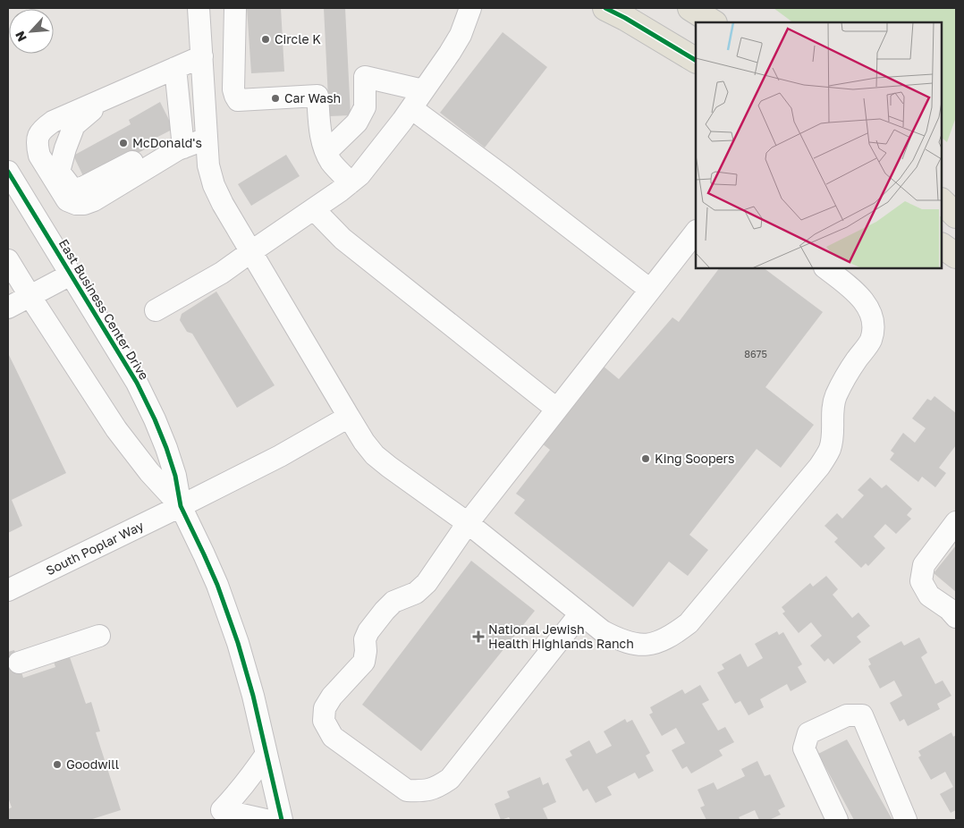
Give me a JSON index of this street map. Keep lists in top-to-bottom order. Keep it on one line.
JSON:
{"streets":{"street":["East Business Center Drive","South Poplar Way"]},"crossings":[["East Business Center Drive","South Poplar Way"]],"places":{"other":["Circle K","Car Wash","McDonald's","King Soopers","Goodwill"],"health":["National Jewish Health Highlands Ranch"]},"house_numbers":["8675"],"north":"bottom left"}
